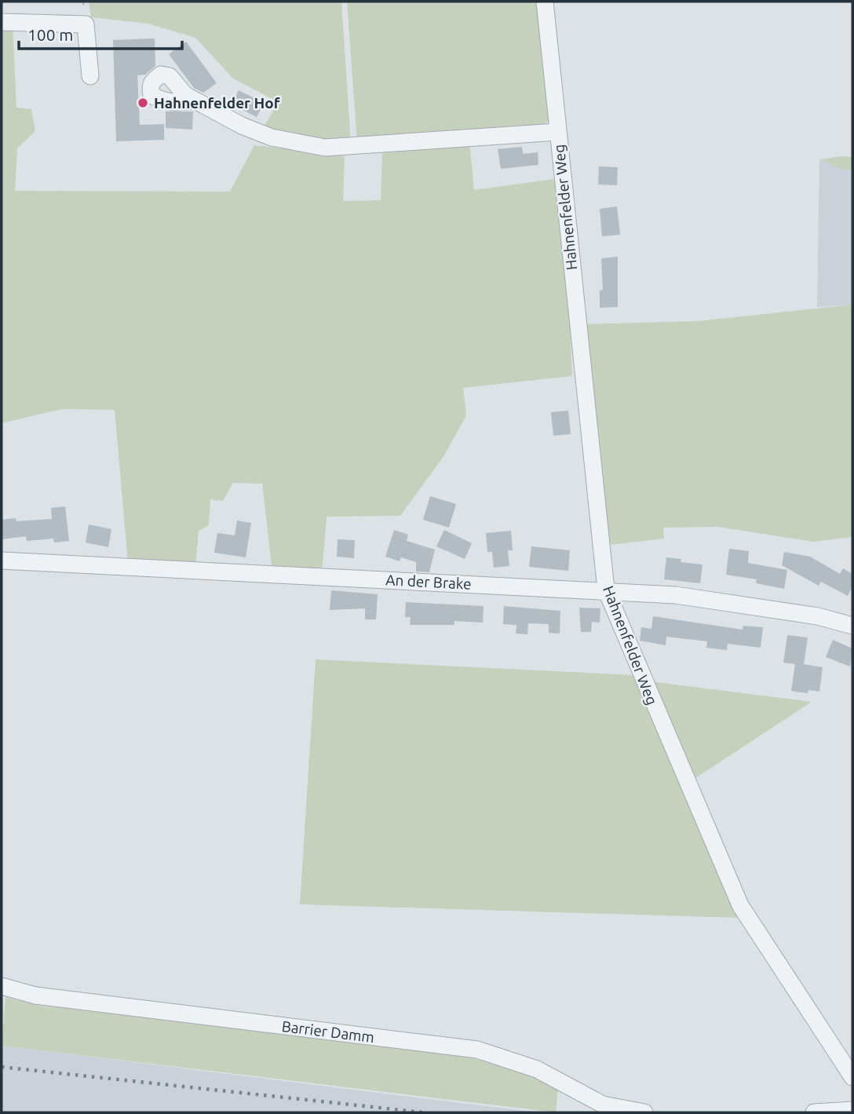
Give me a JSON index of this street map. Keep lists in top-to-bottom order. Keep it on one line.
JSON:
{"streets":{"street":["Hahnenfelder Weg","An der Brake","Barrier Damm"]},"crossings":[["Hahnenfelder Weg","An der Brake"]],"places":["Hahnenfelder Hof"],"scale_bar":"100 m"}
